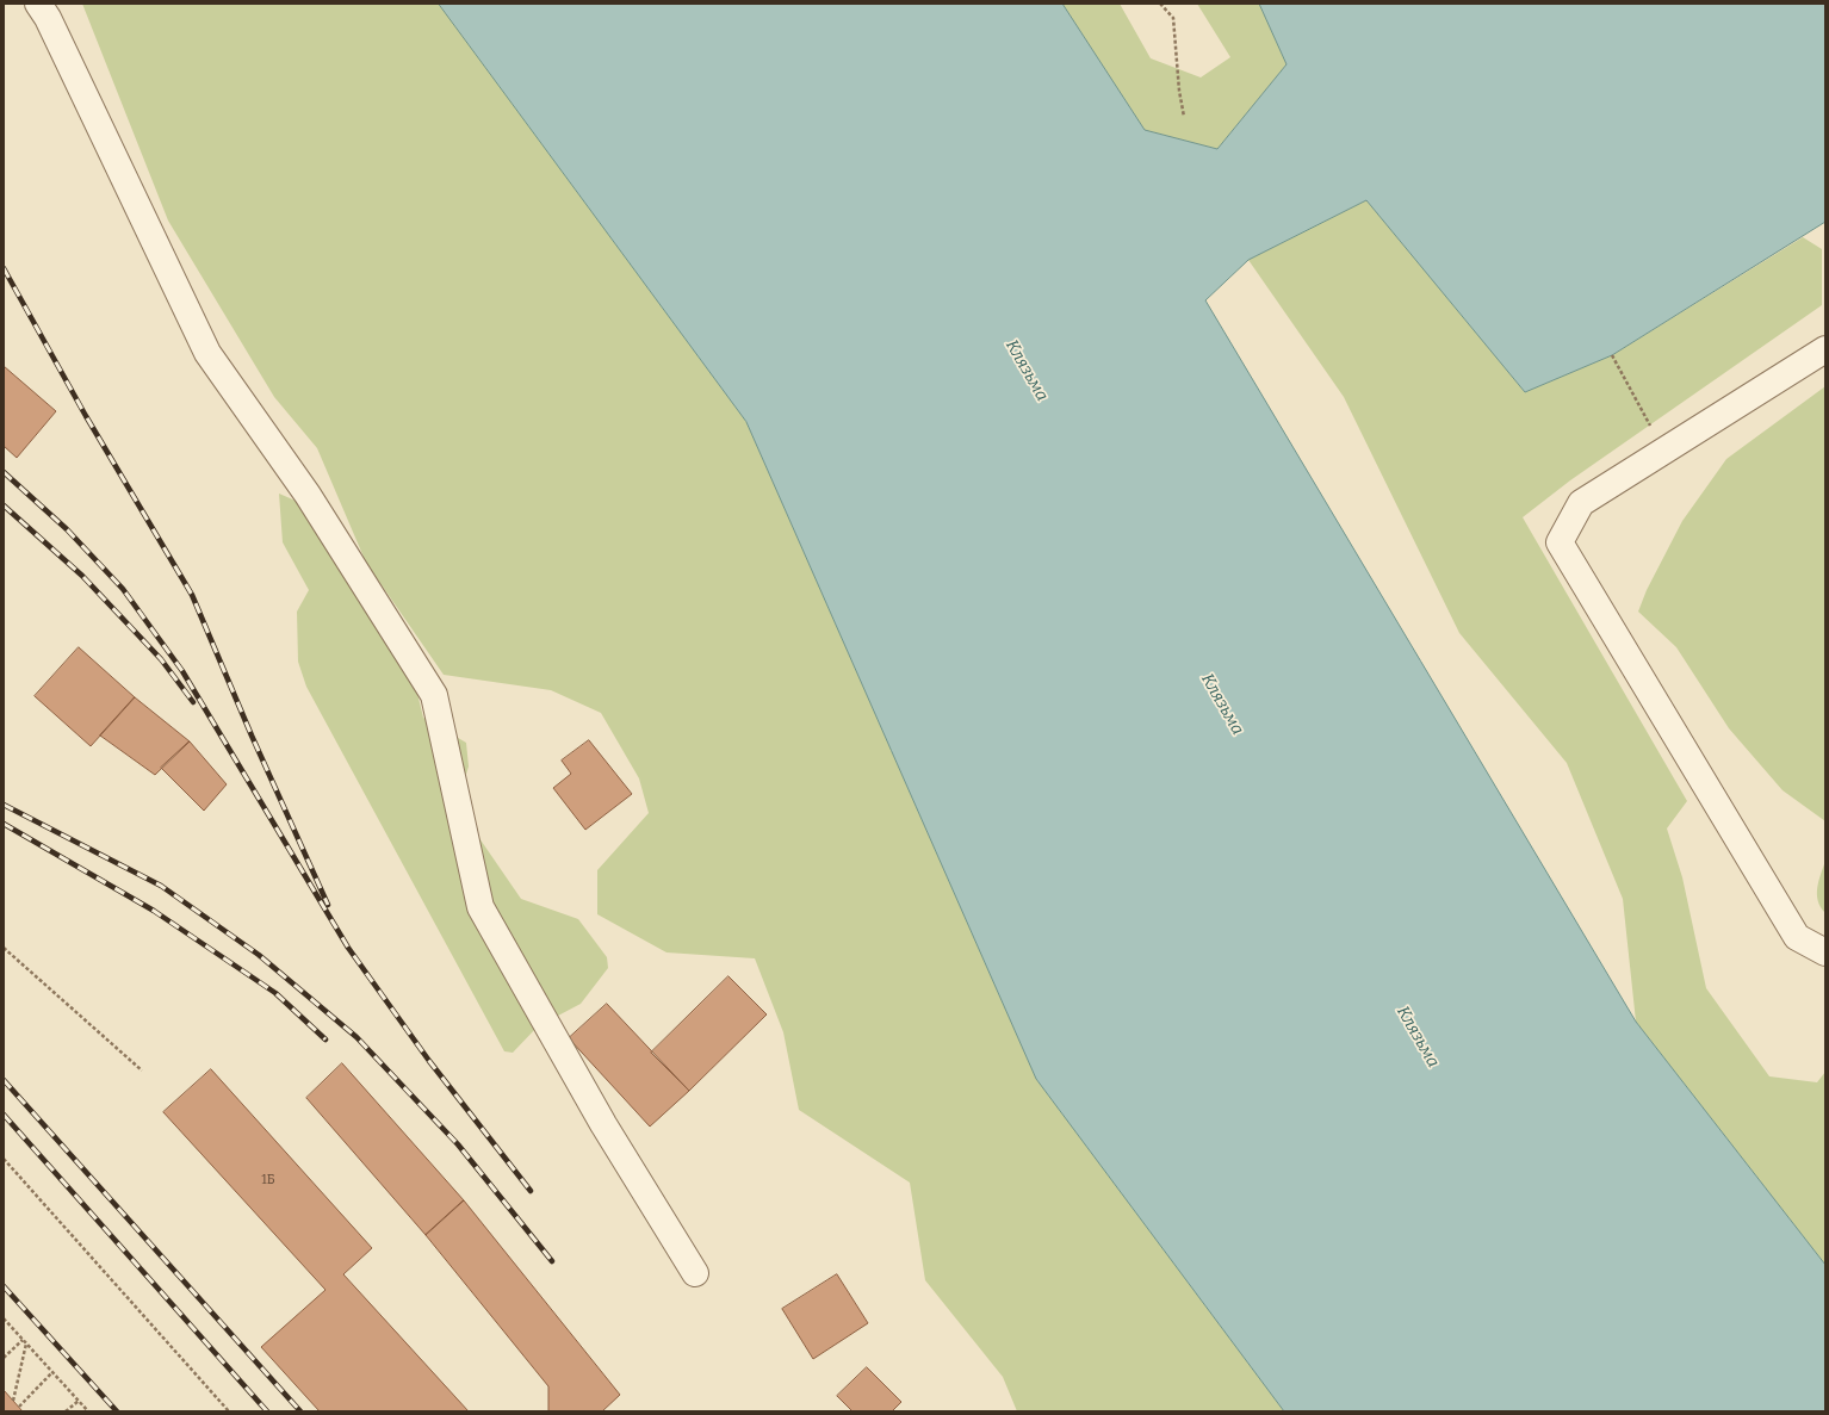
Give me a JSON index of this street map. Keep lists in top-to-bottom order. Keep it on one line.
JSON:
{"water":["Клязьма"],"house_numbers":["1Б"]}
